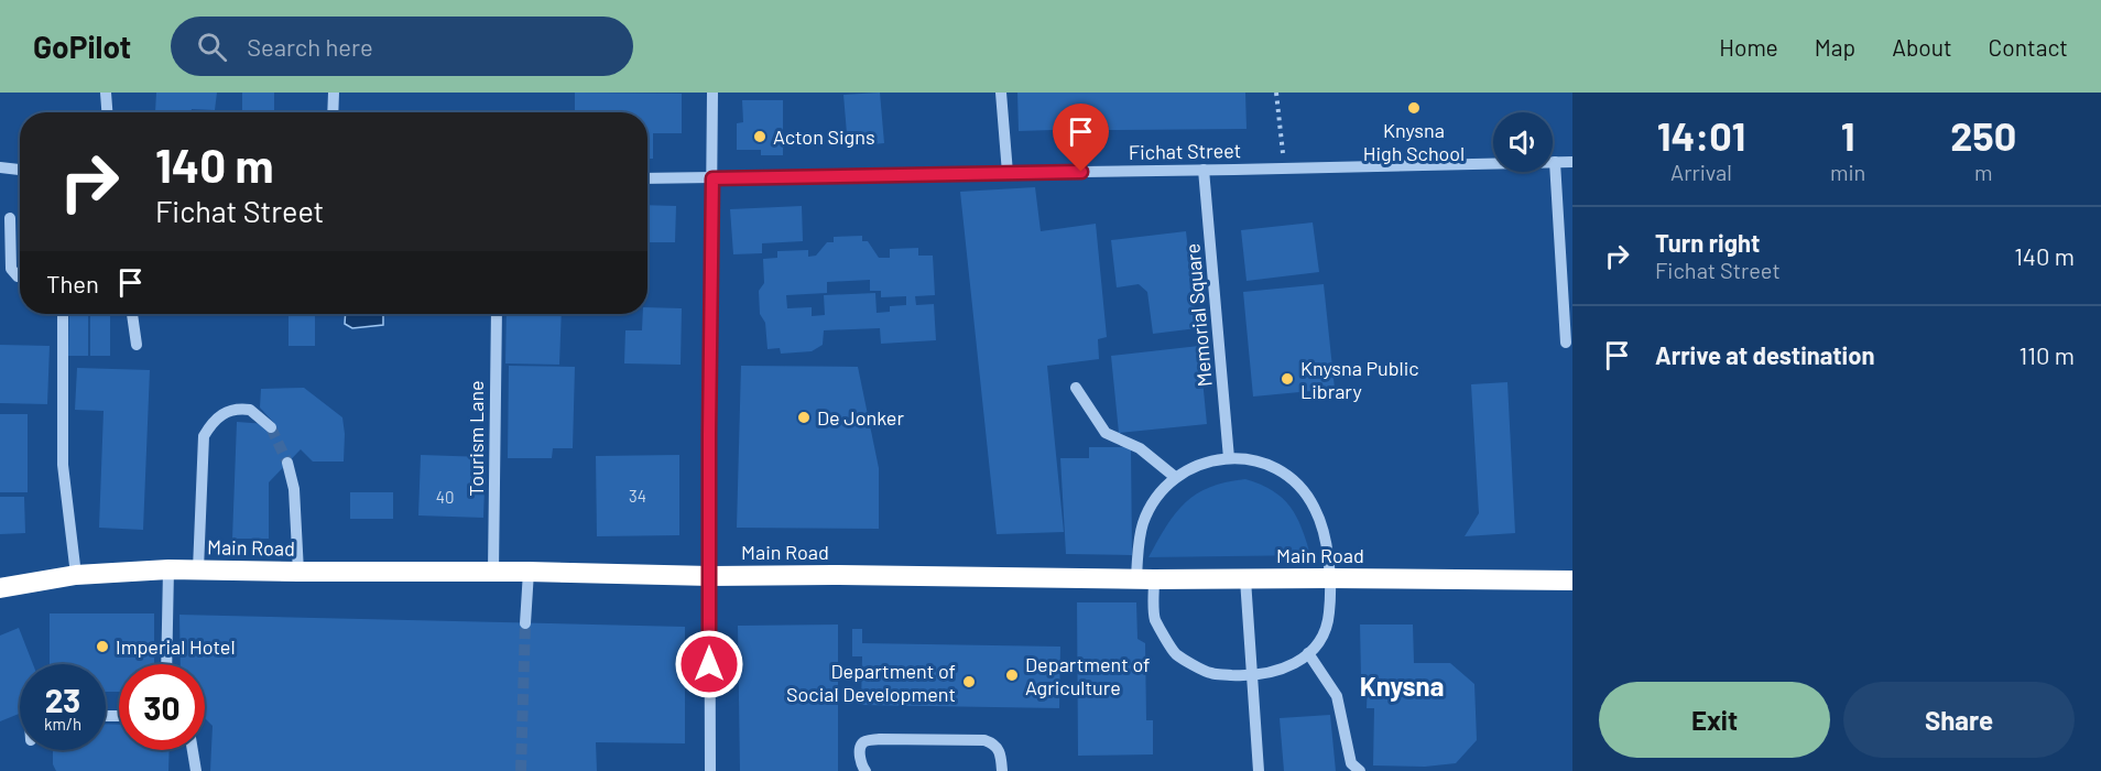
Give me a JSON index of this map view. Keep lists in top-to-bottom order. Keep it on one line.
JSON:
{"streets":{"highway":["Main Road"],"street":["Fichat Street","Memorial Square","Tourism Lane"]},"crossings":[["Fichat Street","Memorial Square"],["Tourism Lane","Main Road"]],"districts":["Knysna"],"places":["Knysna High School","Acton Signs","Knysna Public Library","De Jonker","Imperial Hotel","Department of Agriculture","Department of Social Development"],"house_numbers":["34","40"],"page":{"header":"GoPilot","search":"Search here","nav":["Home","Map","About","Contact"],"eta":["14:01","Arrival","1","min","250","m"],"turn":["140 m","Fichat Street"],"list":[{"name":"Turn right","note":"Fichat Street","value":"140 m"},{"name":"Arrive at destination","value":"110 m"}],"then":"Then","speed":"23 km/h","limit":"30","buttons":["Exit","Share"]}}
